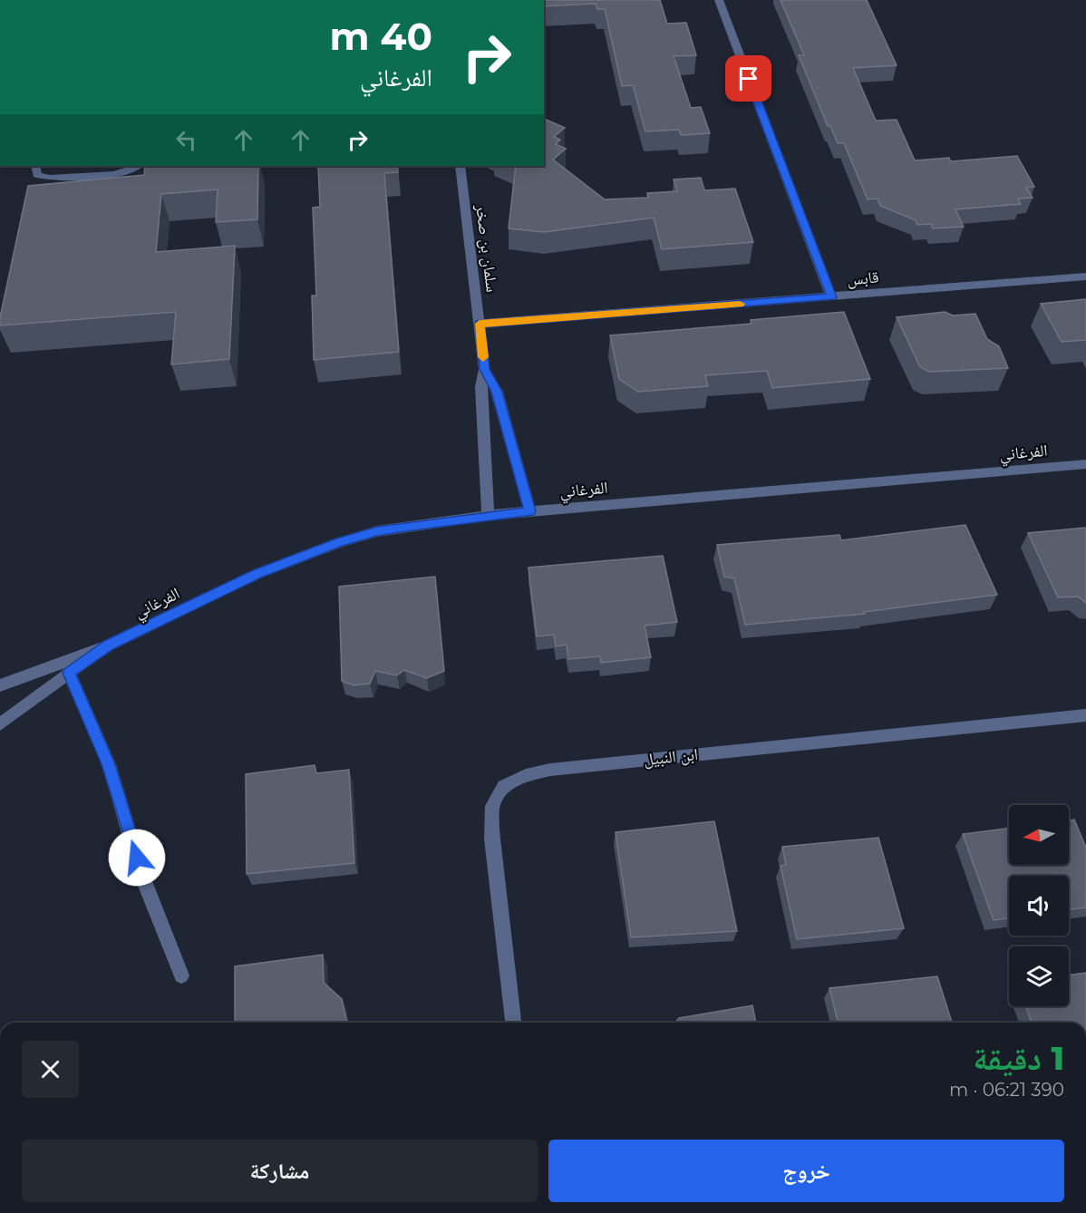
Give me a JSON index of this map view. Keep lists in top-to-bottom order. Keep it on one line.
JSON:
{"streets":{"street":["سلمان بن صخر","قابس","الفرغاني","ابن النبيل"]},"crossings":[["سلمان بن صخر","قابس"],["سلمان بن صخر","الفرغاني"]],"north":"left","page":{"turn":["40 m","الفرغاني"],"heading":["1 دقيقة","390 m · 06:21"],"buttons":["خروج","مشاركة"]}}
